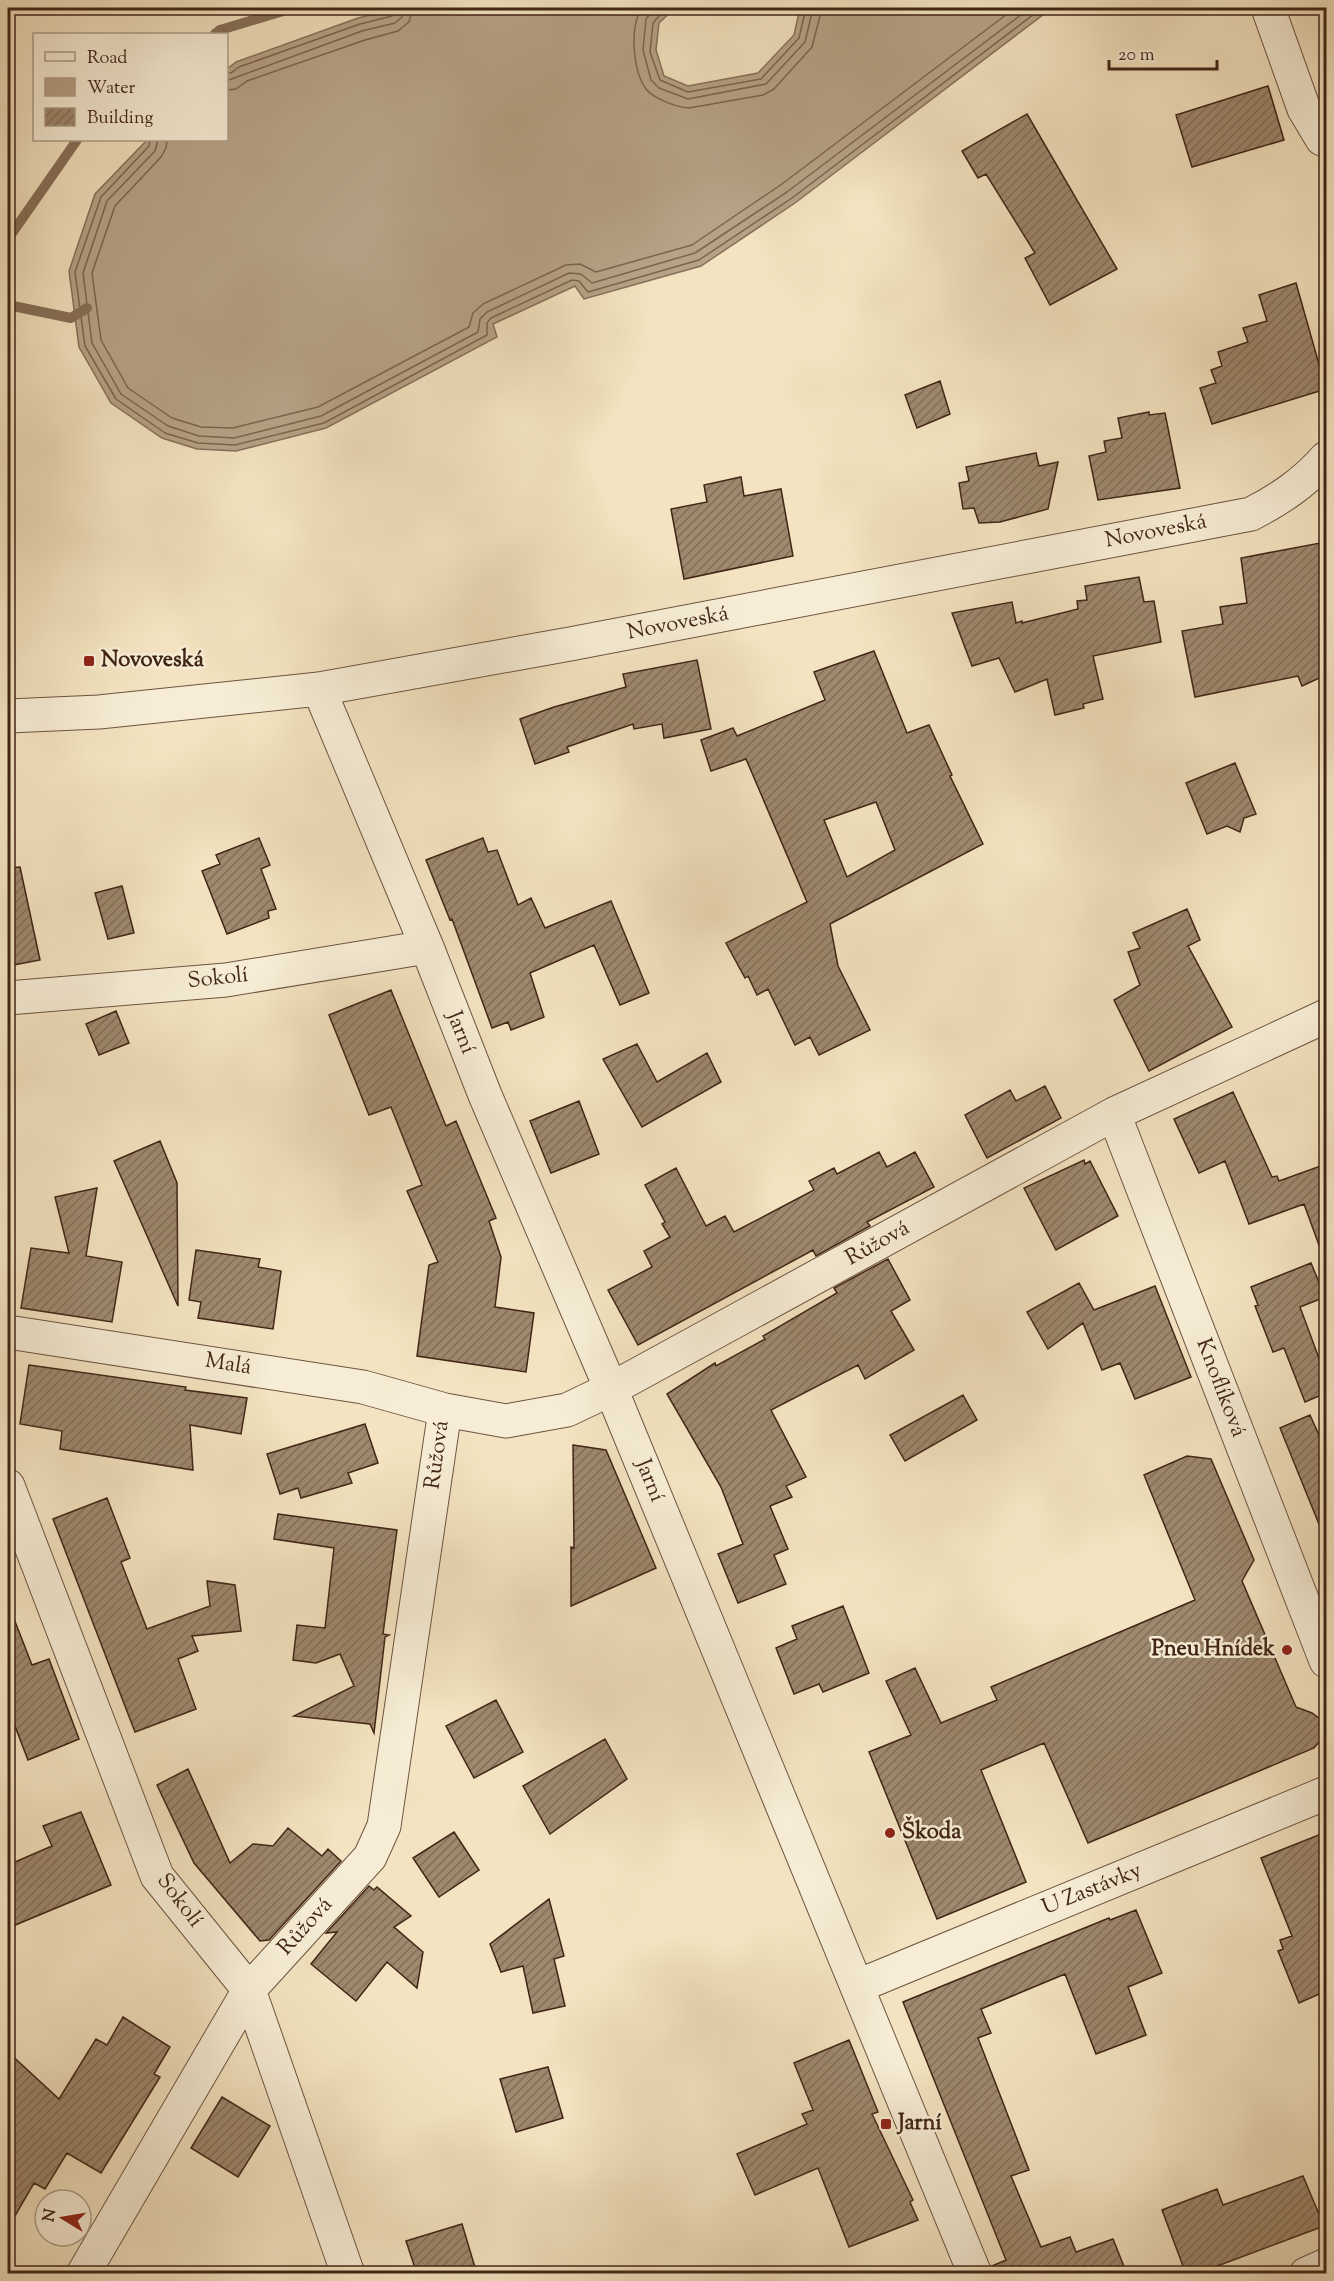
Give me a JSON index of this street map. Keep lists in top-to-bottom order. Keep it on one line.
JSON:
{"streets":{"street":["Novoveská","Sokolí","Jarní","Růžová","Malá","Knoflíková","U Zastávky"]},"crossings":[["Novoveská","Jarní"],["Sokolí","Jarní"],["Sokolí","Růžová"],["Jarní","Růžová"],["Jarní","U Zastávky"],["Růžová","Malá"],["Růžová","Knoflíková"]],"places":{"transit":["Novoveská","Jarní"],"other":["Pneu Hnídek","Škoda"]},"legend":["Road","Water","Building"],"scale_bar":"20 m","north":"left"}
